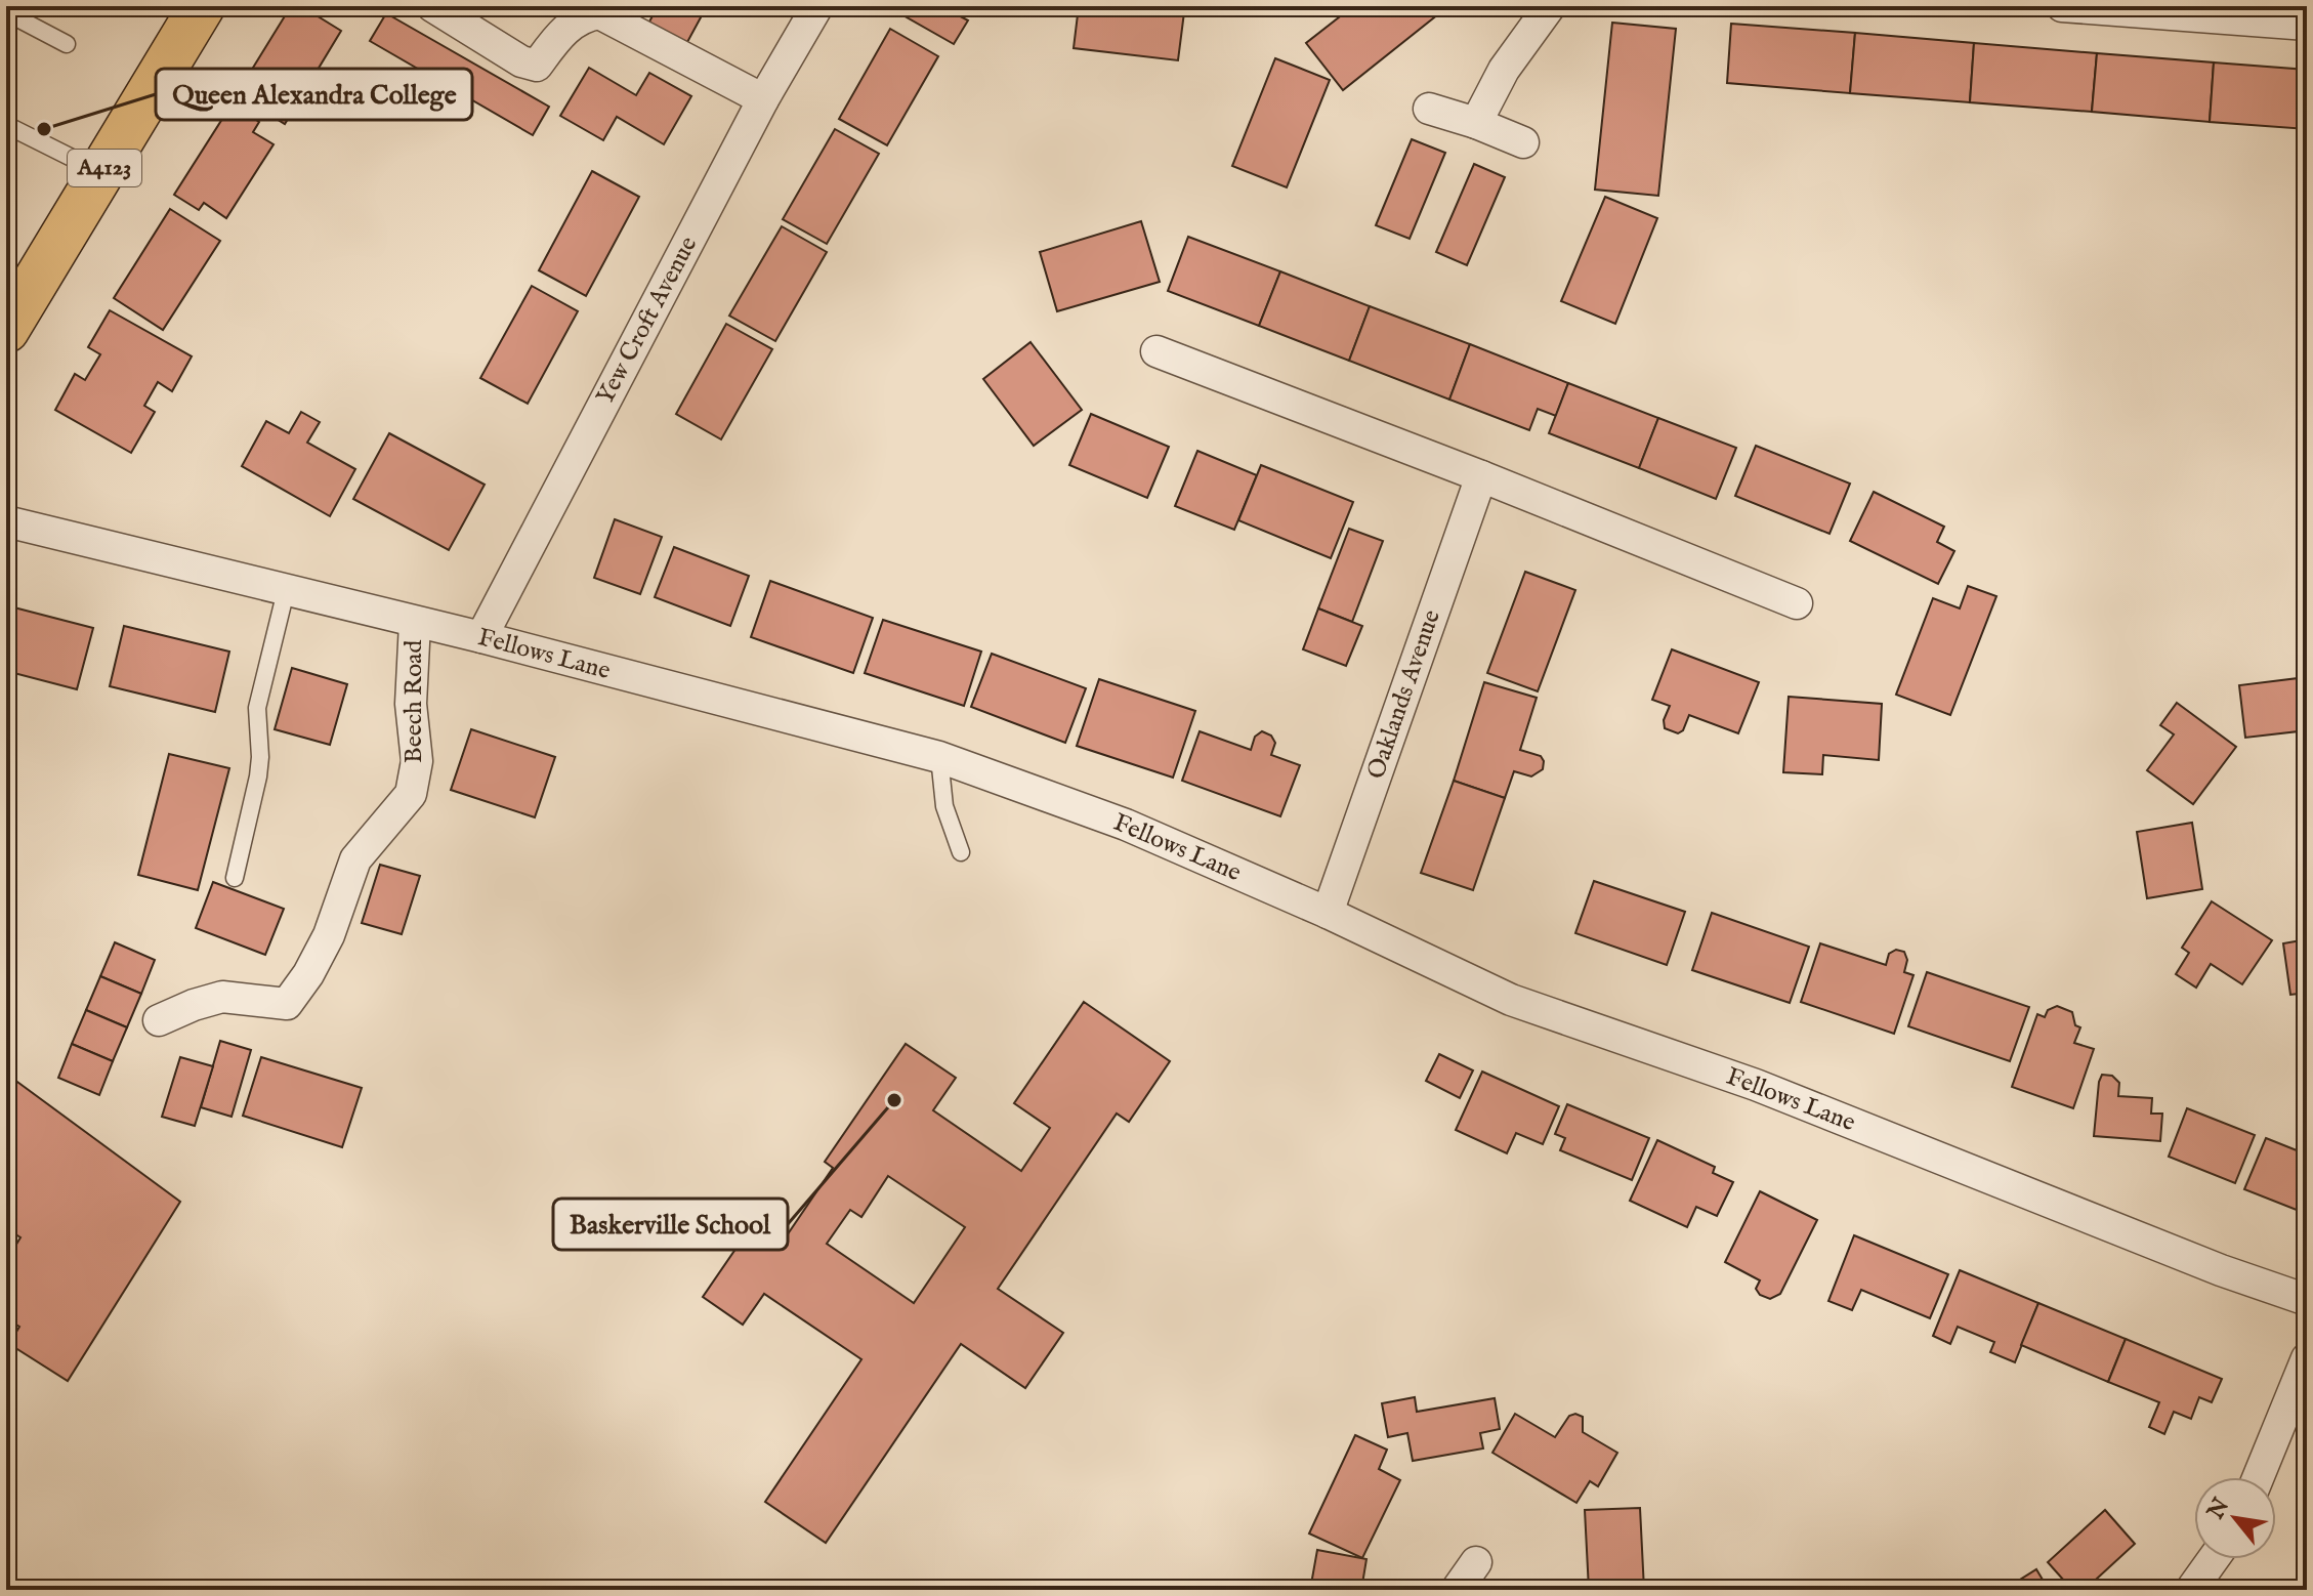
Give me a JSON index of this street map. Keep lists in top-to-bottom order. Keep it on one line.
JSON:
{"streets":{"main road":["A4123"],"street":["Yew Croft Avenue","Fellows Lane","Oaklands Avenue","Beech Road"]},"crossings":[["Yew Croft Avenue","Fellows Lane"],["Fellows Lane","Oaklands Avenue"],["Fellows Lane","Beech Road"]],"places":["Queen Alexandra College","Baskerville School"],"north":"top left"}
